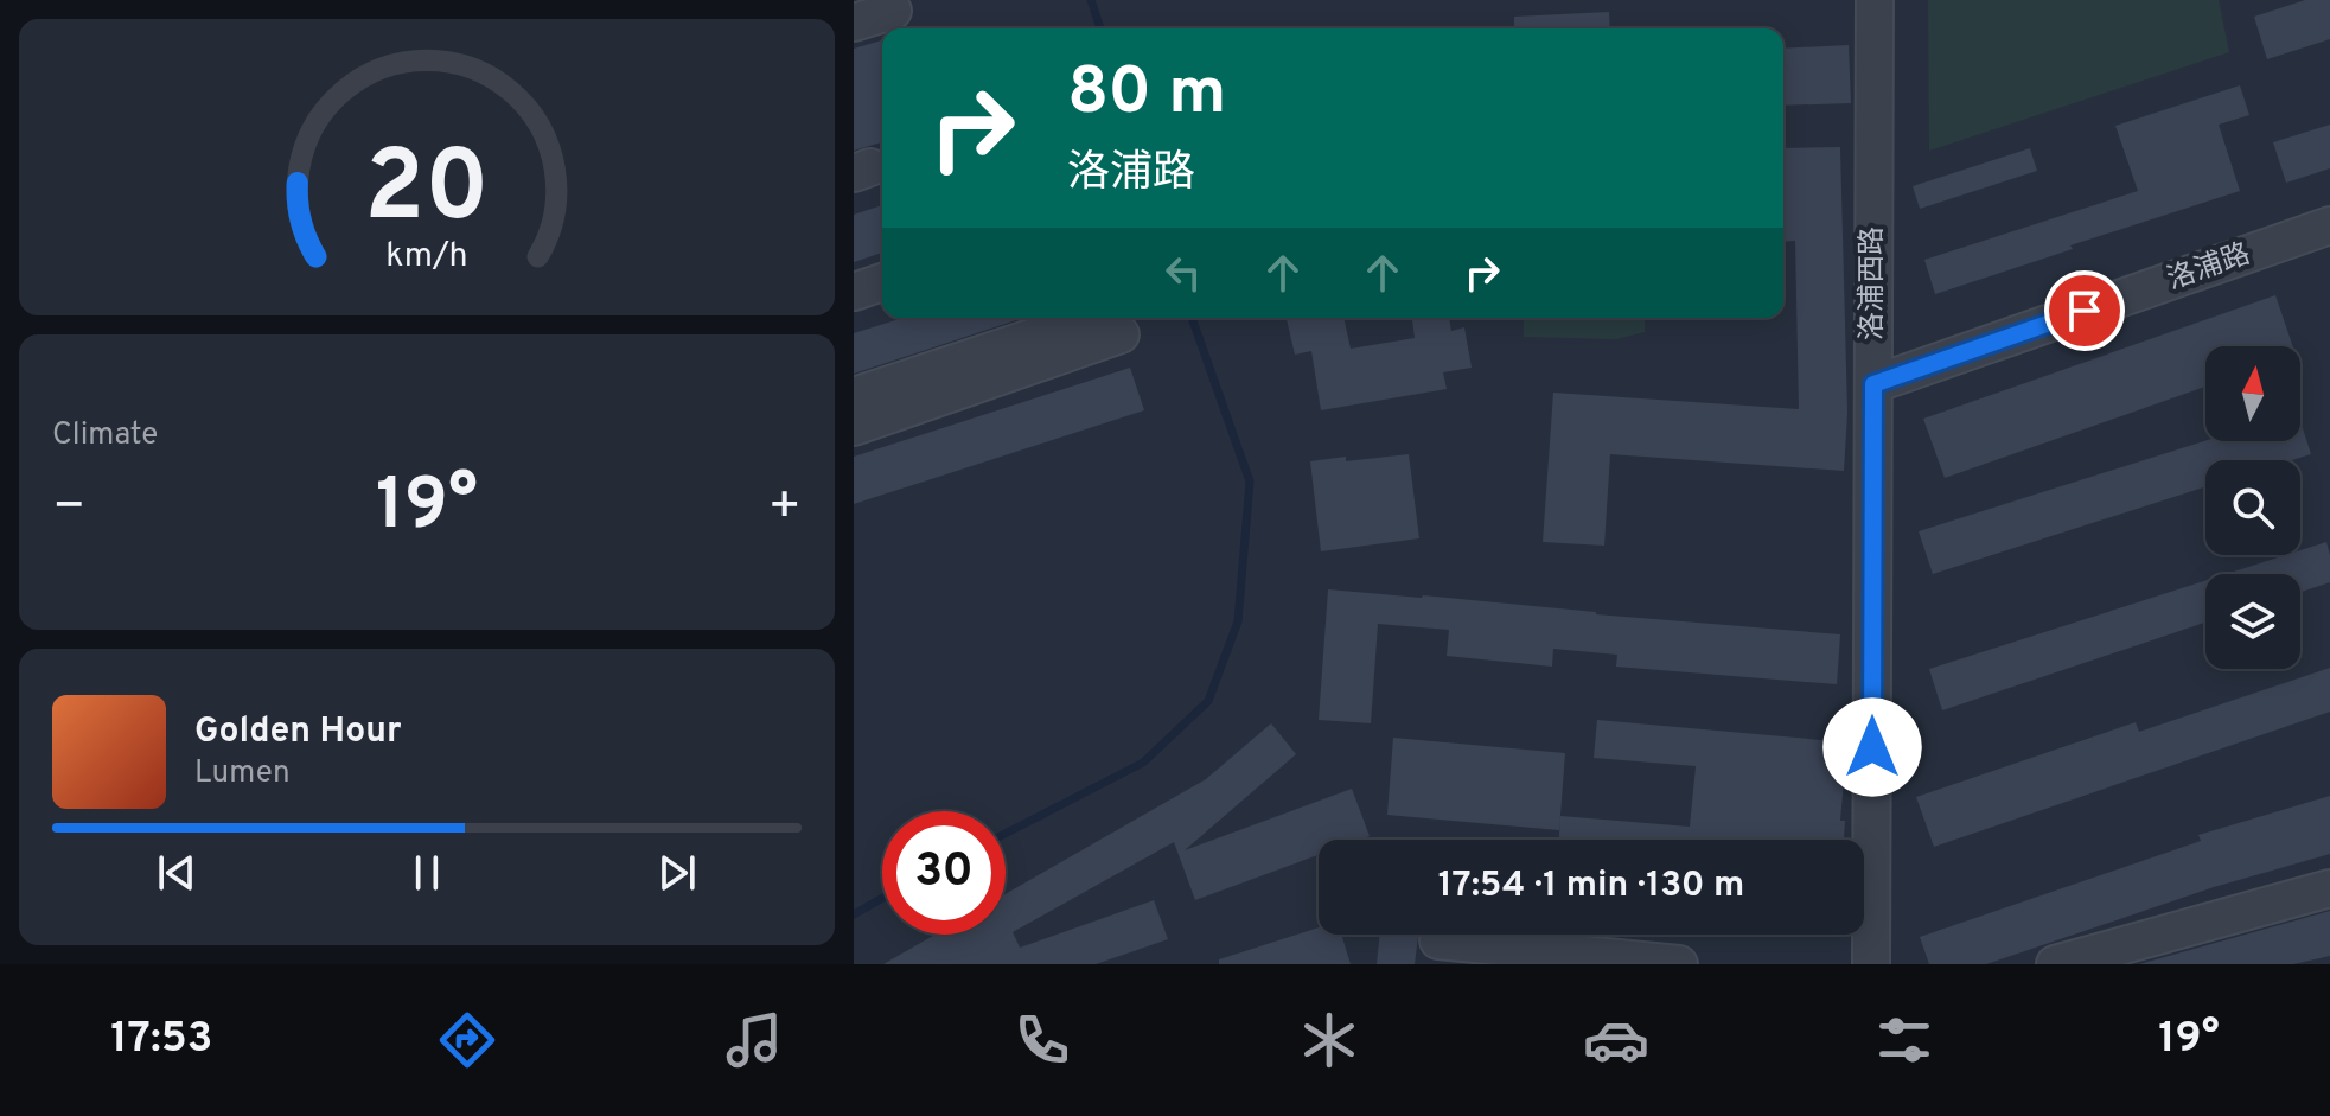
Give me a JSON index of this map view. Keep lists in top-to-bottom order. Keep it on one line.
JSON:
{"streets":{"street":["洛浦路","洛浦西路"]},"crossings":[["洛浦路","洛浦西路"]],"north":"top","page":{"turn":["80 m","洛浦路"],"tile":"Climate","heat":["−","19°","+"],"song":["Golden Hour","Lumen"],"limit":"30","trip":"17:54 · 1 min · 130 m","tabs":["17:53","19°"],"gauge":["20","km/h"]}}
